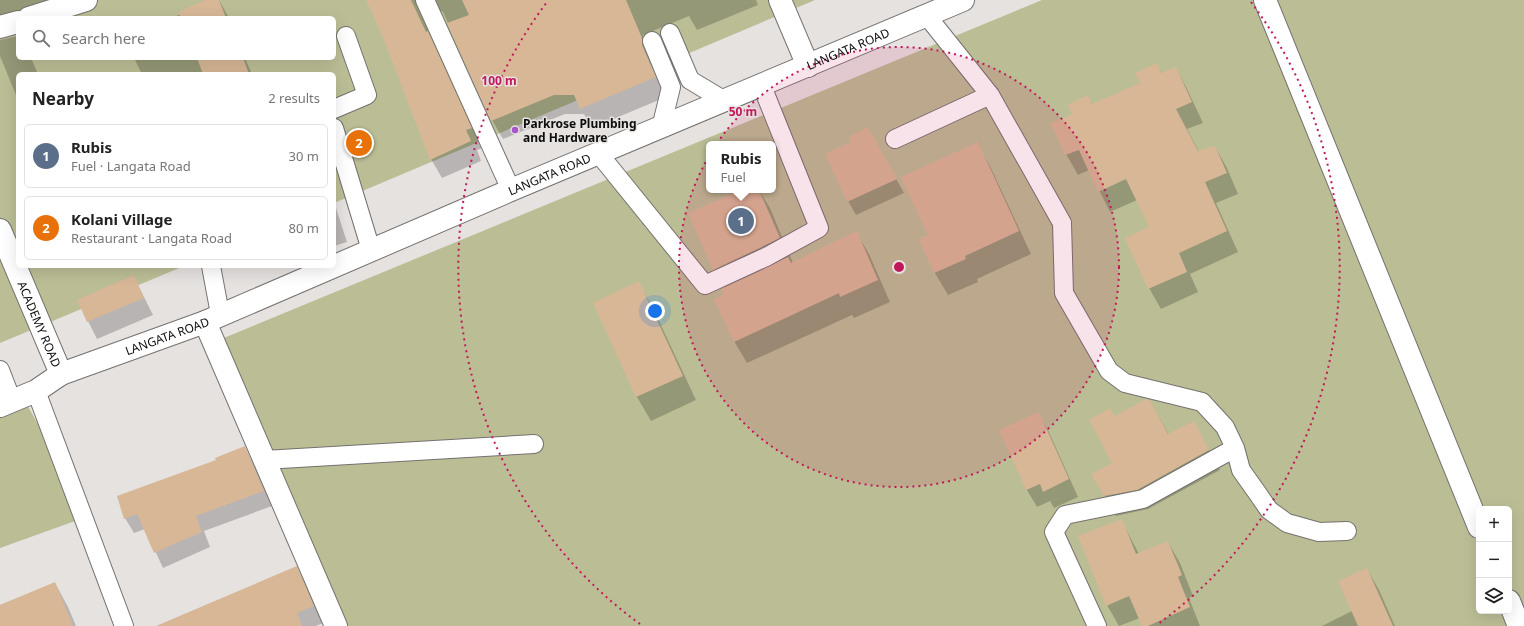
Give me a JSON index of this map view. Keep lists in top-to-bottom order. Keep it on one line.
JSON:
{"streets":{"street":["LANGATA ROAD","ACADEMY ROAD"]},"crossings":[["LANGATA ROAD","ACADEMY ROAD"]],"places":["Parkrose Plumbing and Hardware"],"page":{"search":"Search here","heading":["Nearby","2 results"],"list":[{"mark":"1","name":"Rubis","note":"Fuel · Langata Road","value":"30 m"},{"mark":"2","name":"Kolani Village","note":"Restaurant · Langata Road","value":"80 m"}],"pins":["2","1"],"popup":["Rubis","Fuel"],"map_buttons":["+","−"]},"rings":["100 m","50 m"]}
